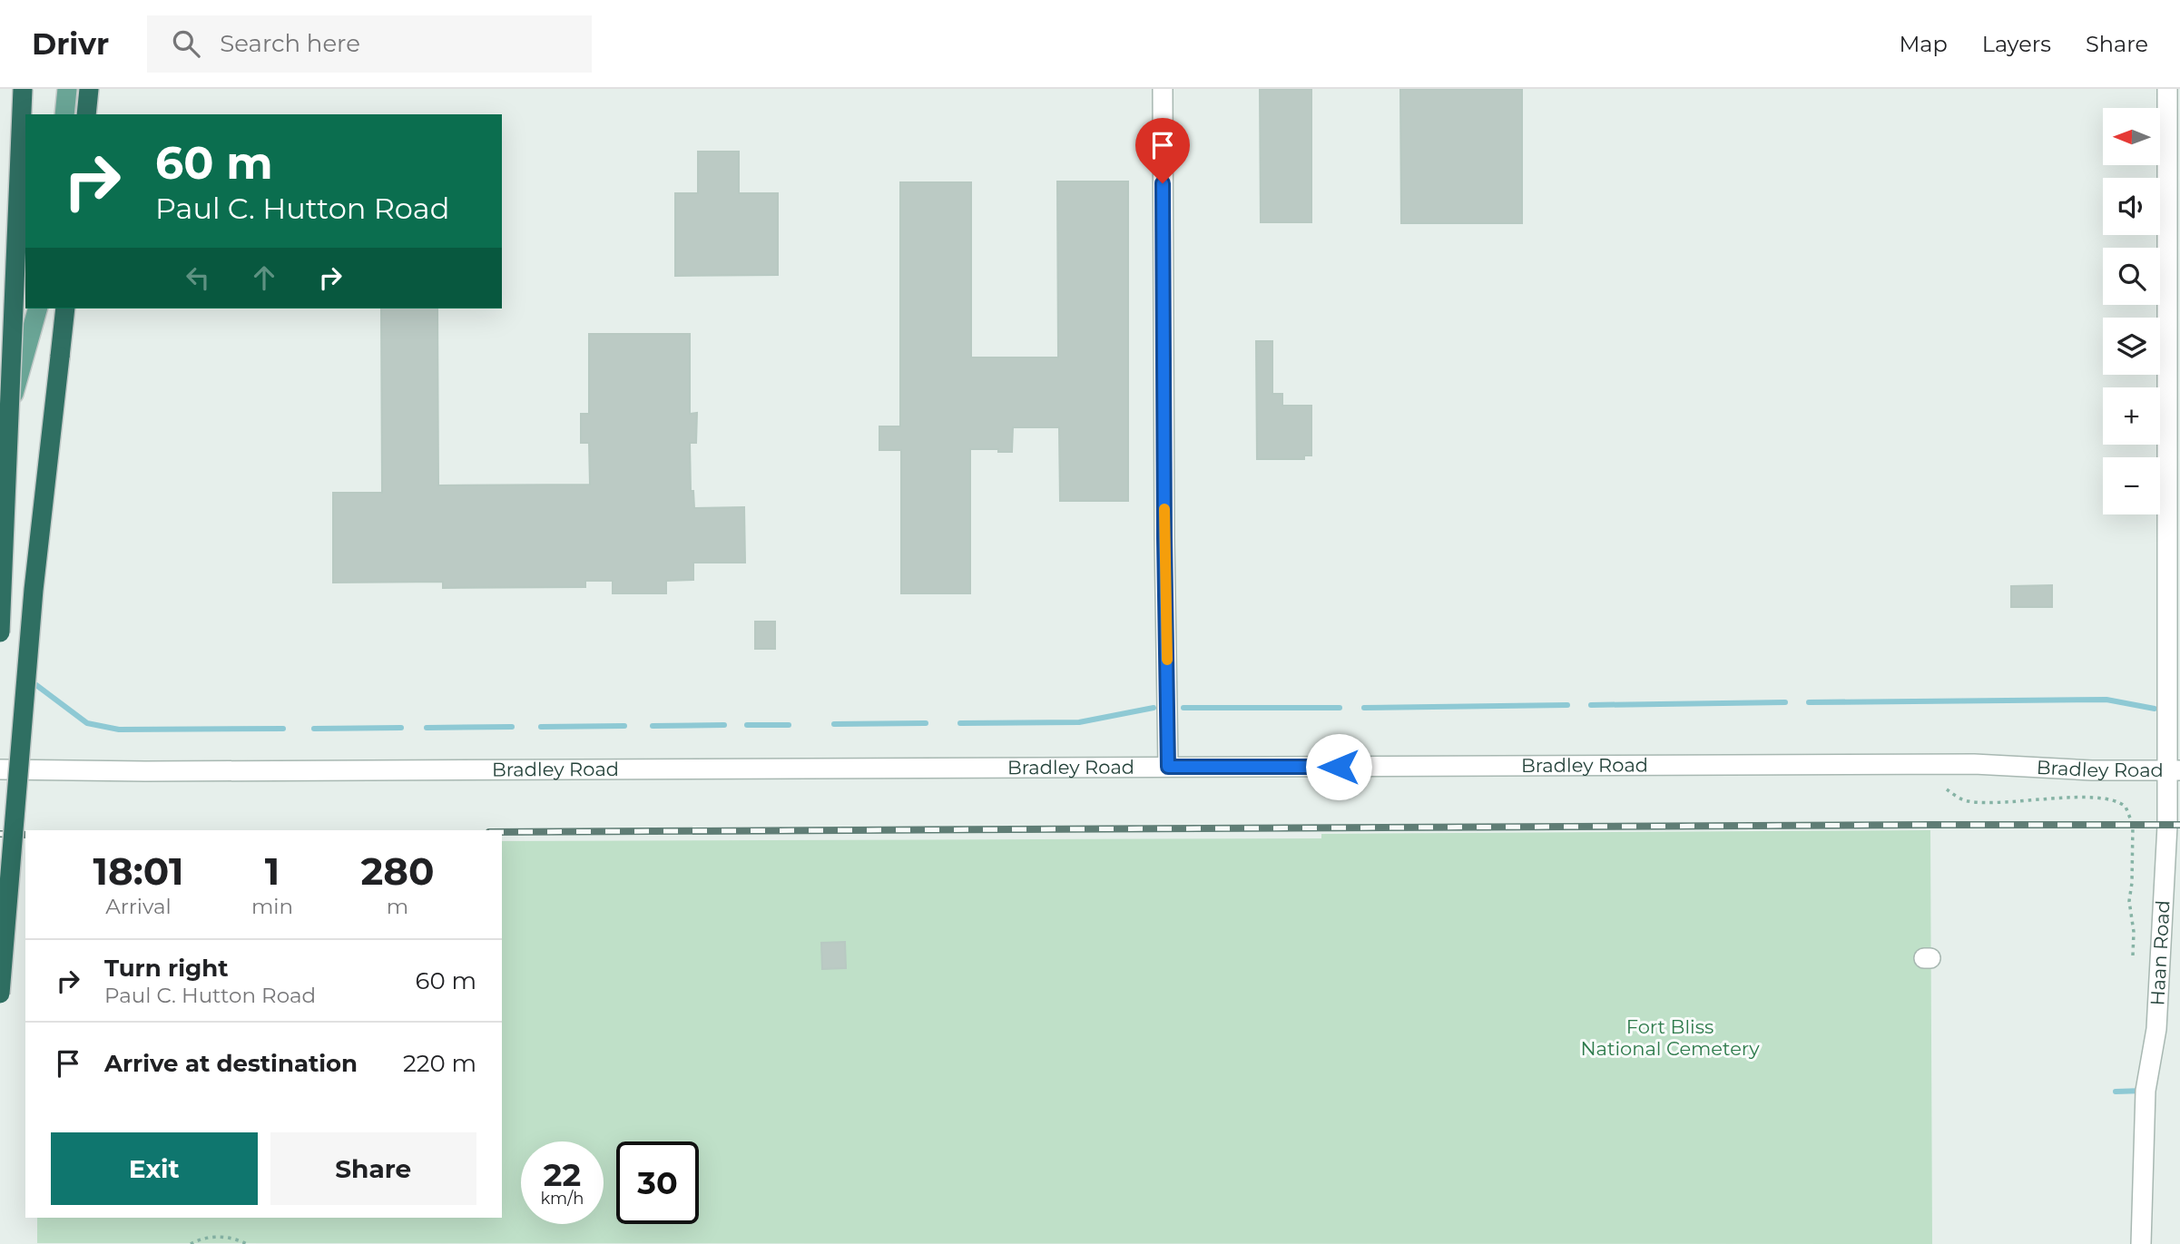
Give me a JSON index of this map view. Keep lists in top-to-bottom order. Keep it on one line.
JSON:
{"streets":{"street":["Bradley Road","Haan Road"]},"crossings":[["Bradley Road","Haan Road"]],"parks":["Fort Bliss National Cemetery"],"north":"left","page":{"header":"Drivr","search":"Search here","nav":["Map","Layers","Share"],"map_buttons":["+","−"],"turn":["60 m","Paul C. Hutton Road"],"eta":["18:01","Arrival","1","min","280","m"],"list":[{"name":"Turn right","note":"Paul C. Hutton Road","value":"60 m"},{"name":"Arrive at destination","value":"220 m"}],"buttons":["Exit","Share"],"speed":"22 km/h","limit":"30"}}
